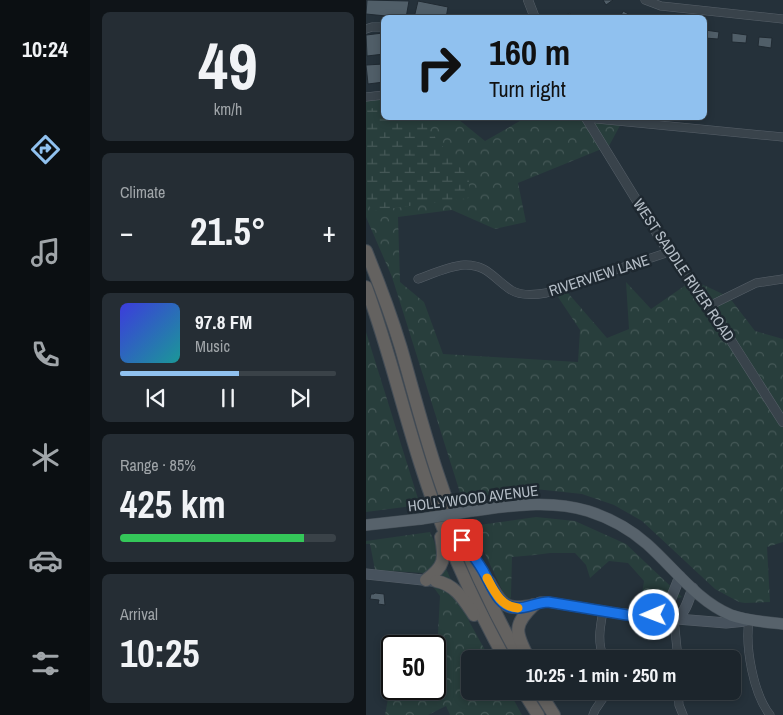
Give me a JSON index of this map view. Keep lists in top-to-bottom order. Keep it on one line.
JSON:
{"streets":{"main road":["HOLLYWOOD AVENUE"],"street":["WEST SADDLE RIVER ROAD","RIVERVIEW LANE"]},"crossings":[["WEST SADDLE RIVER ROAD","RIVERVIEW LANE"]],"page":{"tabs":"10:24","tile":[["49","km/h"],"Climate",["Range · 85%","425 km"],["Arrival","10:25"]],"turn":["160 m","Turn right"],"heat":["−","21.5°","+"],"song":["97.8 FM","Music"],"limit":"50","trip":"10:25 · 1 min · 250 m"}}
